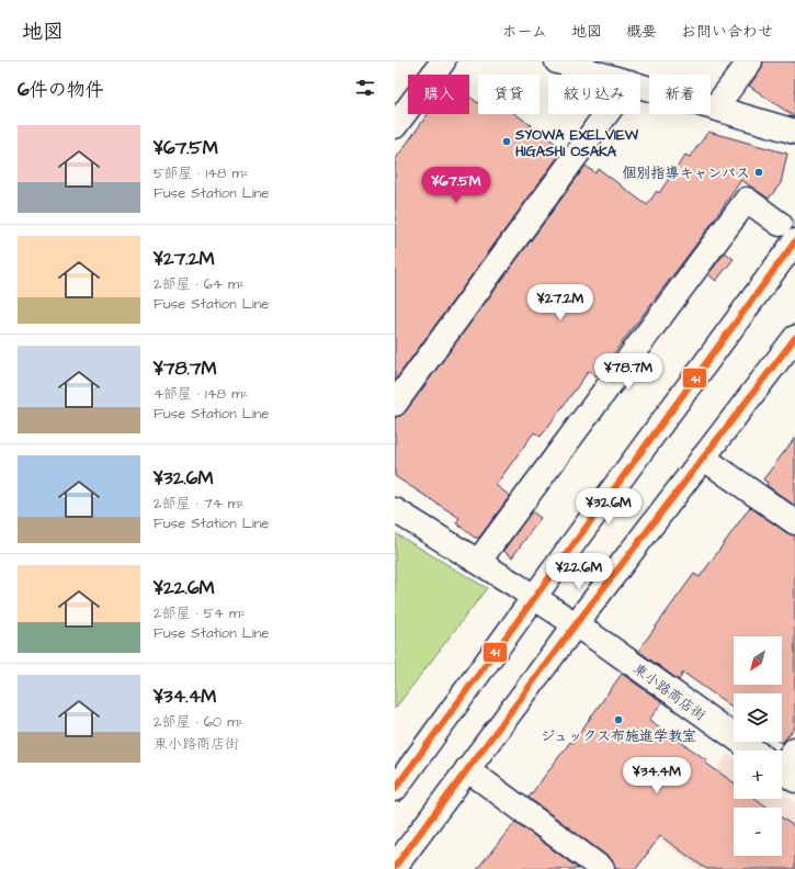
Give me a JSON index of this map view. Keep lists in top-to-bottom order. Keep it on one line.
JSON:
{"streets":{"street":["東小路商店街"]},"places":["SYOWA EXELVIEW HIGASHI OSAKA","個別指導キャンパス","ジュックス布施進学教室"],"lines":["transit line 41"],"north":"bottom left","page":{"header":"地図","nav":["ホーム","地図","概要","お問い合わせ"],"heading":"6件の物件","chip":["購入","賃貸","絞り込み","新着"],"list":[{"name":"¥67.5M","note":"5部屋 · 148 m² · Fuse Station Line"},{"name":"¥27.2M","note":"2部屋 · 64 m² · Fuse Station Line"},{"name":"¥78.7M","note":"4部屋 · 148 m² · Fuse Station Line"},{"name":"¥32.6M","note":"2部屋 · 74 m² · Fuse Station Line"},{"name":"¥22.6M","note":"2部屋 · 54 m² · Fuse Station Line"},{"name":"¥34.4M","note":"2部屋 · 60 m² · 東小路商店街"}],"price":["¥67.5M","¥27.2M","¥78.7M","¥32.6M","¥22.6M","¥34.4M"],"map_buttons":["+","−"]}}
